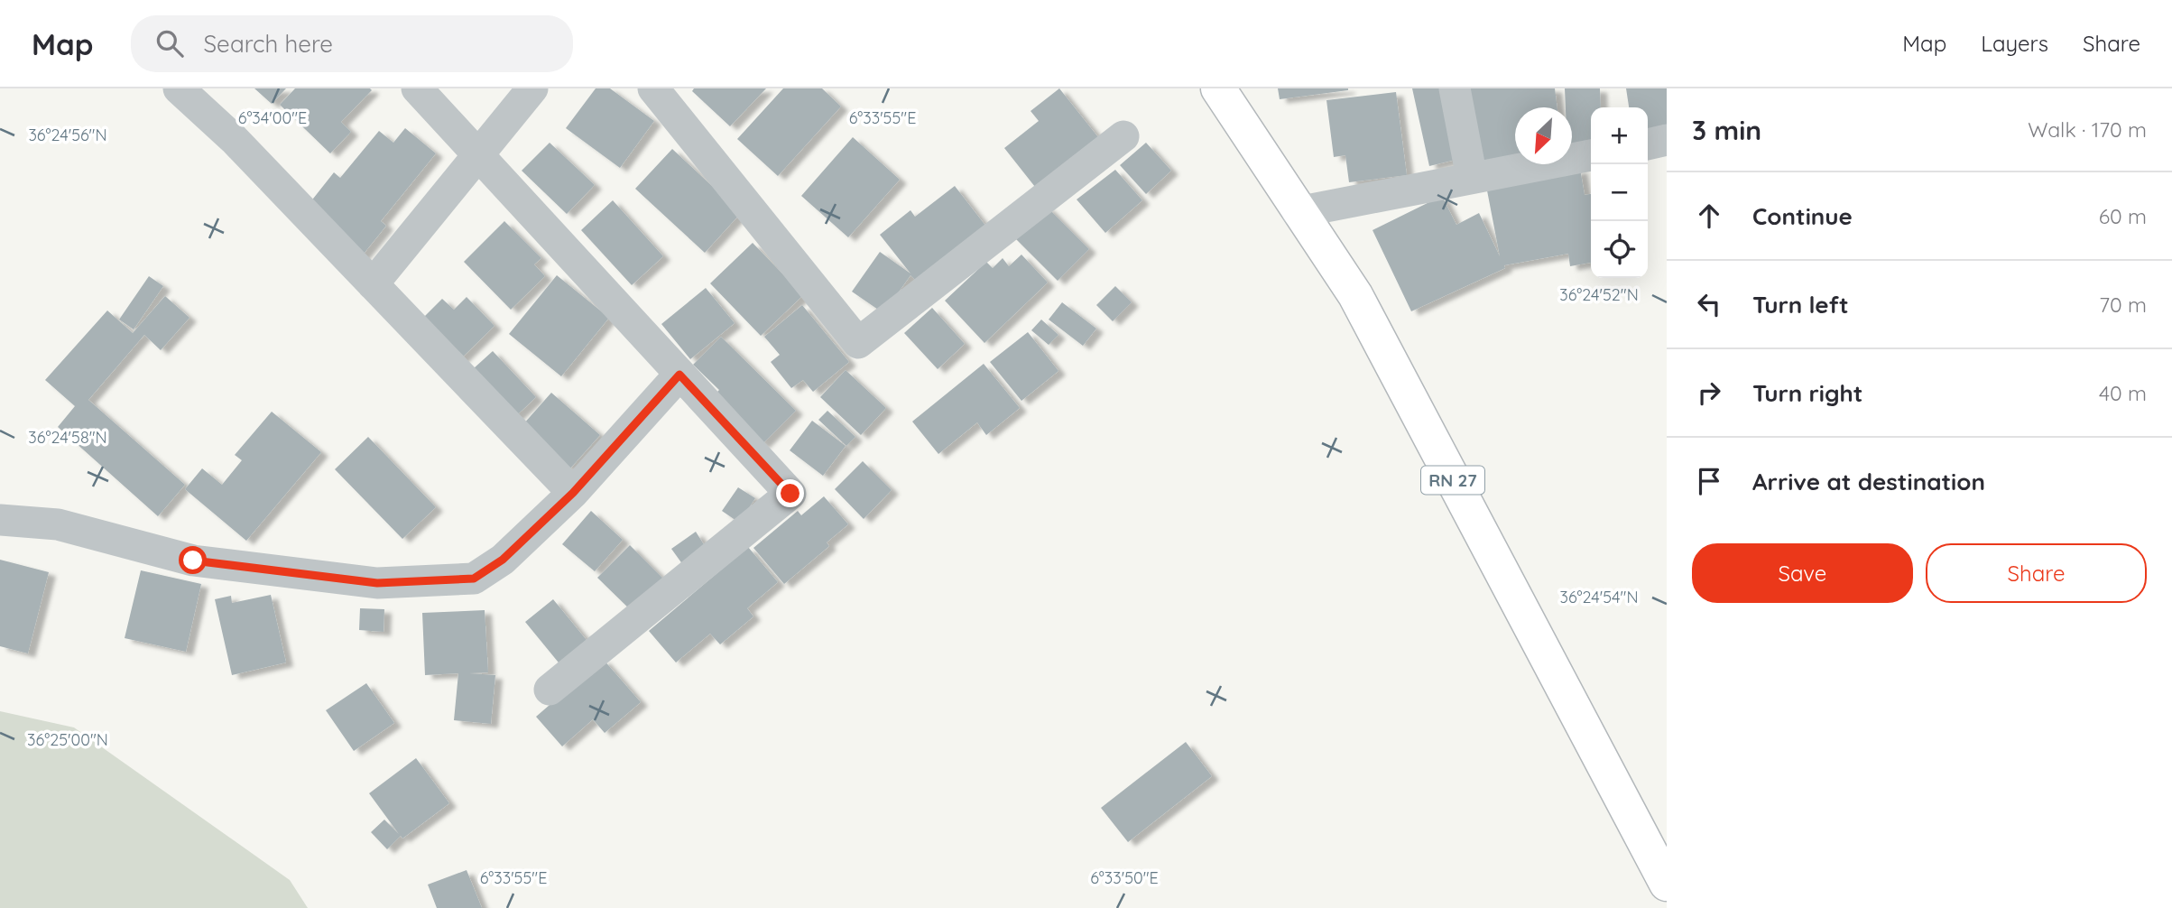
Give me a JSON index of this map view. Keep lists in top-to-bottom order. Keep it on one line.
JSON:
{"streets":{"main road":["RN 27"]},"north":"bottom left","page":{"header":"Map","search":"Search here","nav":["Map","Layers","Share"],"heading":["3 min","Walk · 170 m"],"map_buttons":["+","−"],"list":[["Continue","60 m"],["Turn left","70 m"],["Turn right","40 m"],"Arrive at destination"],"buttons":["Save","Share"]},"coordinates":["6°34'00\"E","6°33'55\"E","36°24'56\"N","36°24'52\"N","36°24'58\"N","36°24'54\"N","36°25'00\"N","6°33'50\"E"]}
